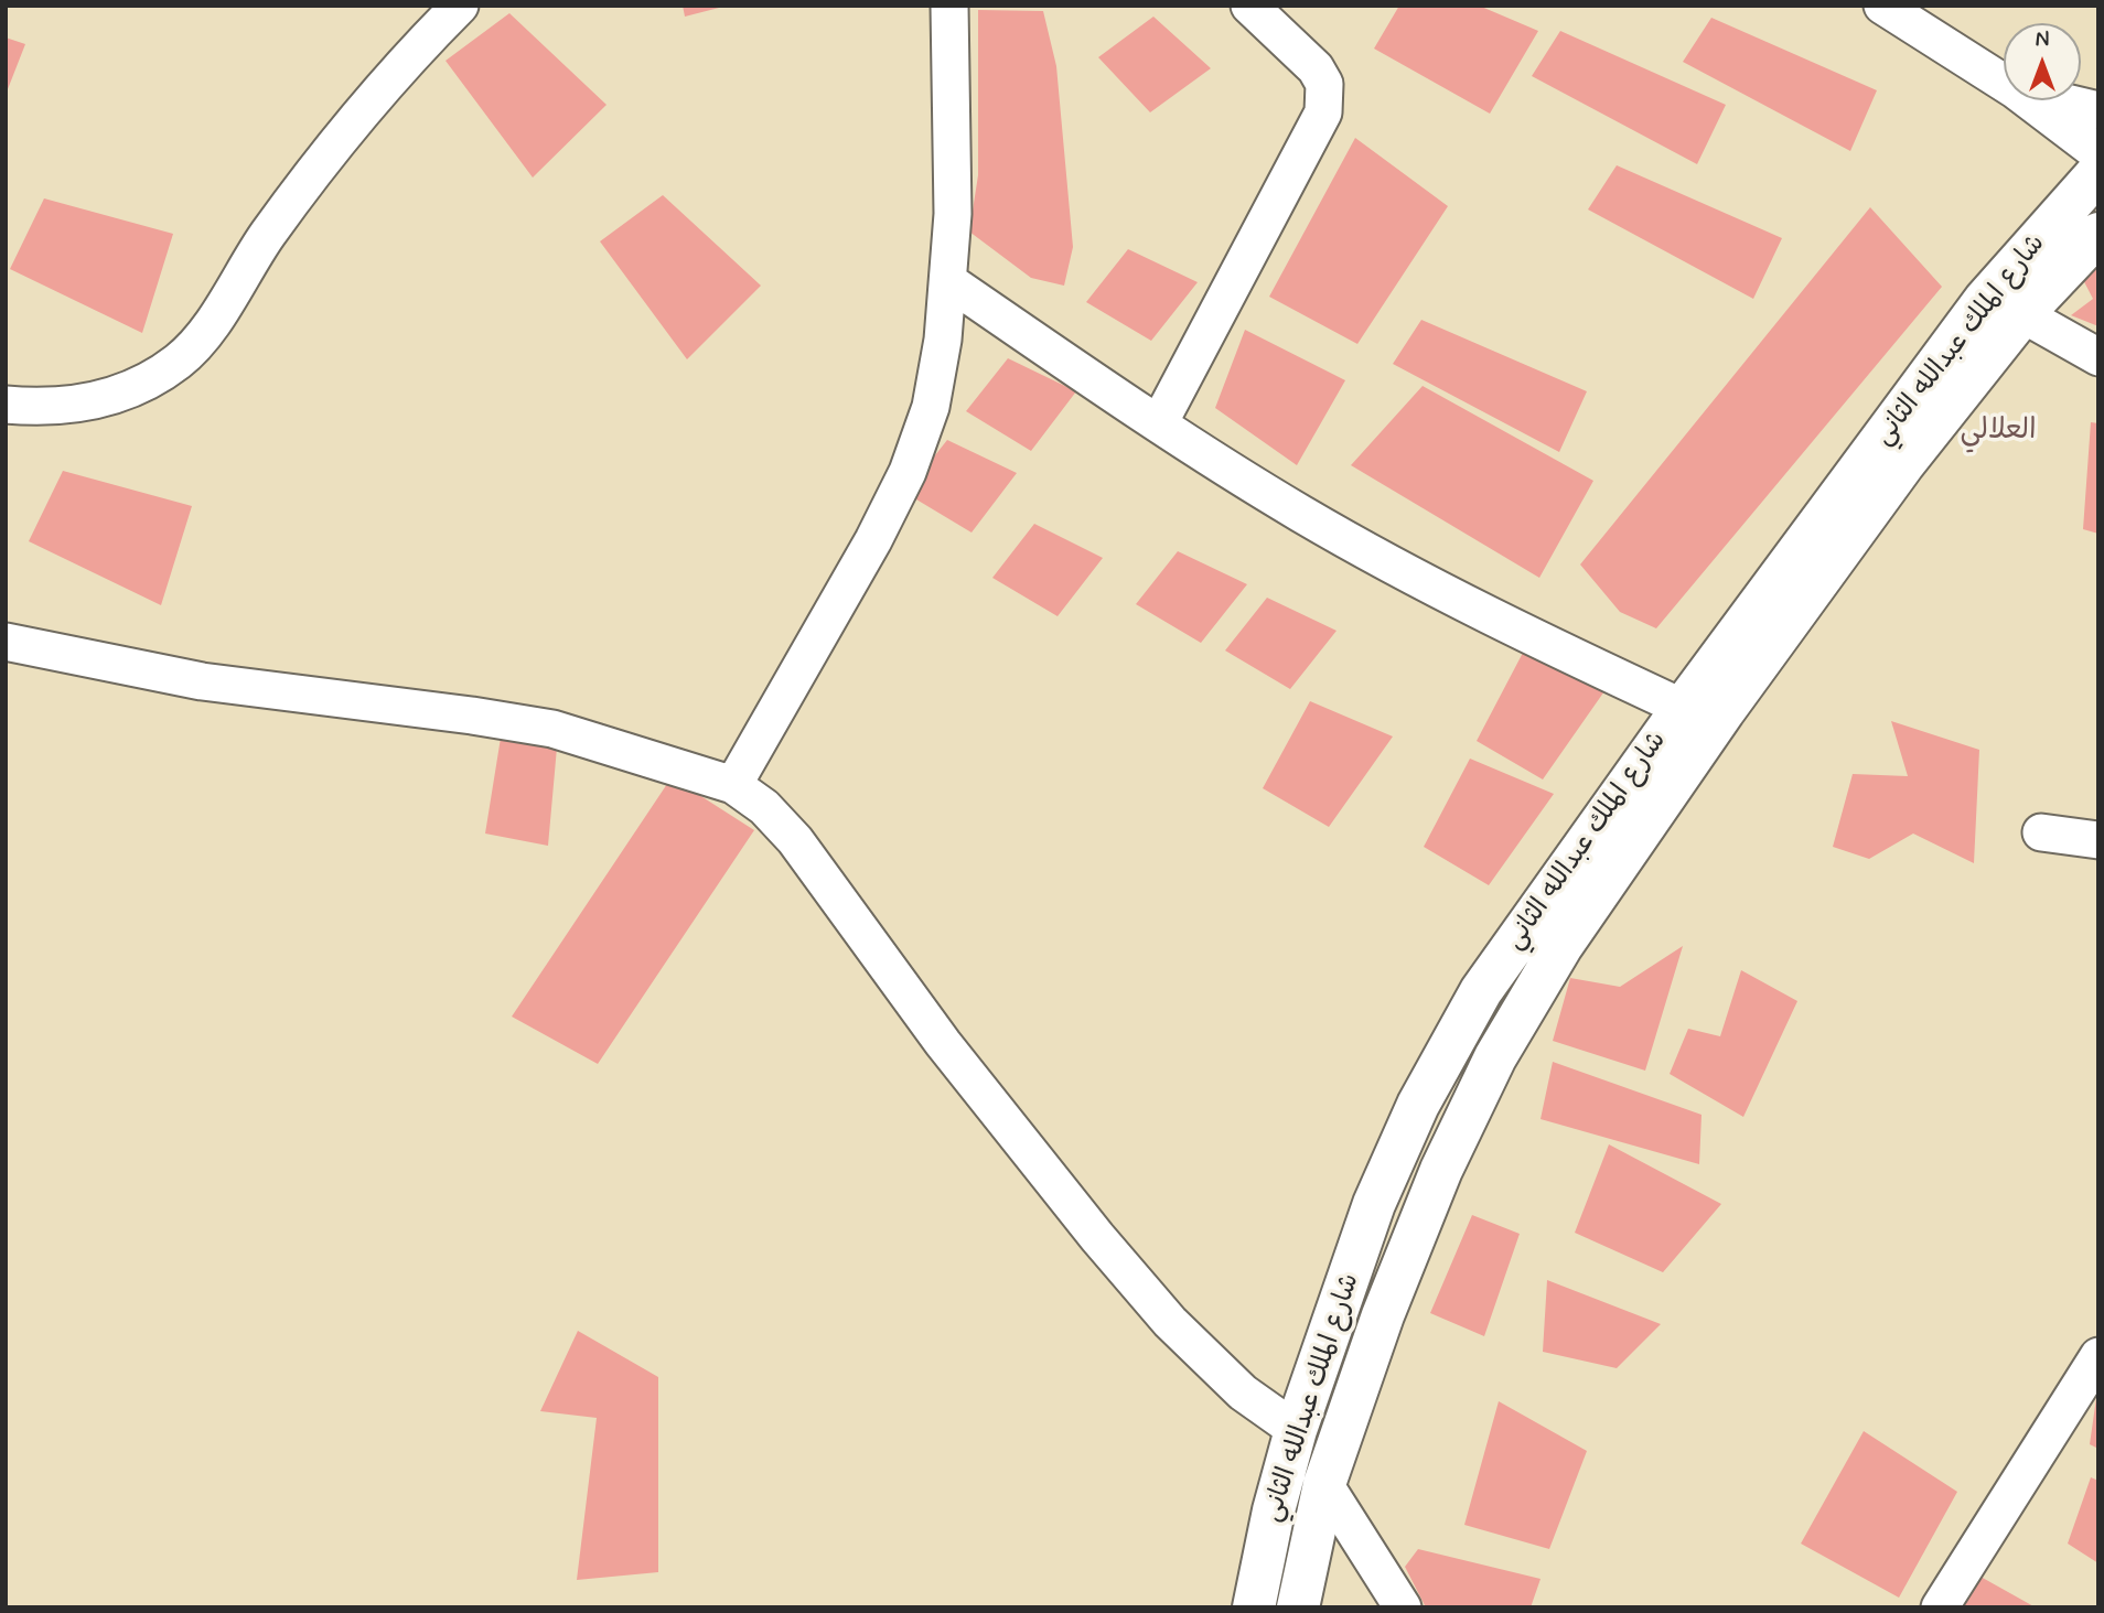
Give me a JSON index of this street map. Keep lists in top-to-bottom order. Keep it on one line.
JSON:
{"streets":{"main road":["شارع الملك عبدالله الثاني"]},"districts":["العلالي"],"north":"top"}
